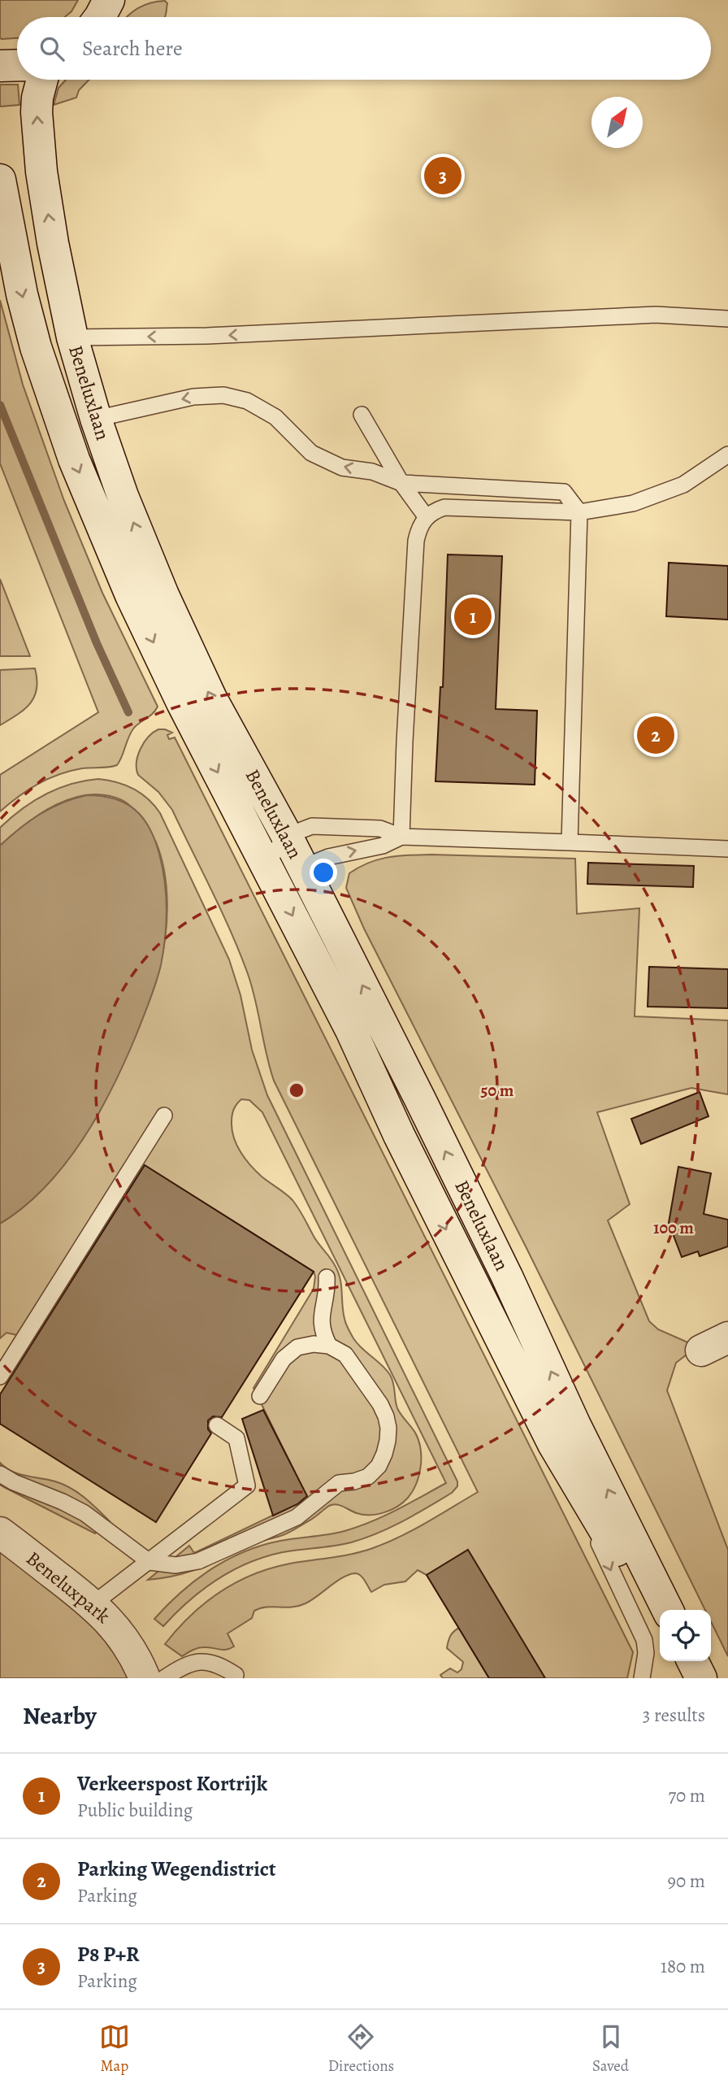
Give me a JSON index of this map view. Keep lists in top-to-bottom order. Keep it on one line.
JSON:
{"streets":{"main road":["Beneluxlaan","Beneluxpark"]},"north":"top right","page":{"search":"Search here","pins":["3","1","2"],"heading":["Nearby","3 results"],"list":[{"mark":"1","name":"Verkeerspost Kortrijk","note":"Public building","value":"70 m"},{"mark":"2","name":"Parking Wegendistrict","note":"Parking","value":"90 m"},{"mark":"3","name":"P8 P+R","note":"Parking","value":"180 m"}],"nav":["Map","Directions","Saved"]},"rings":["50 m","100 m"]}
